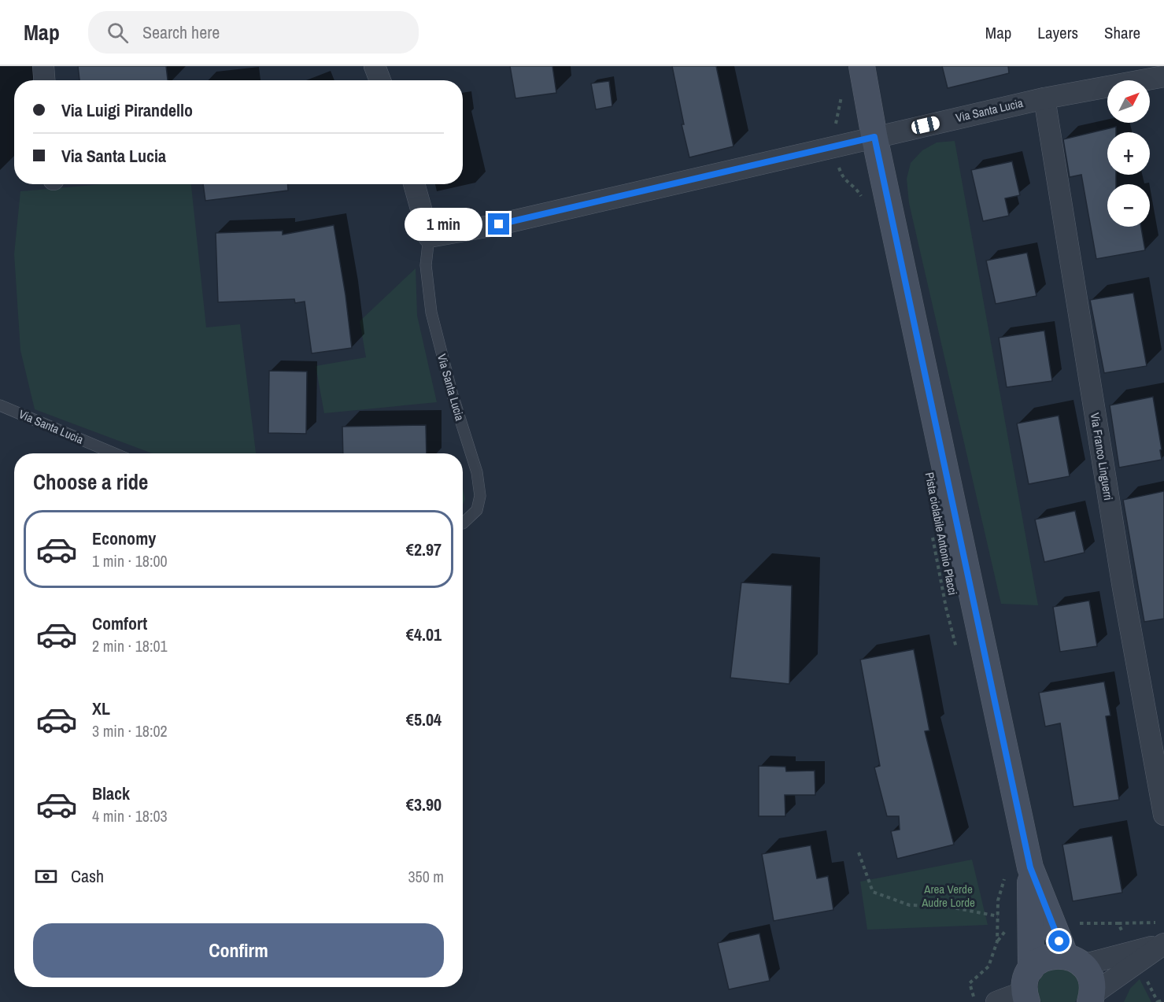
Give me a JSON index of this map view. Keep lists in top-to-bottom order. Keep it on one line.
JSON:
{"streets":{"street":["Via Santa Lucia","Via Franco Linguerri"],"path":["Pista ciclabile Antonio Placci"]},"crossings":[["Via Santa Lucia","Via Franco Linguerri"]],"parks":["Area Verde Audre Lorde"],"north":"top right","page":{"header":"Map","search":"Search here","nav":["Map","Layers","Share"],"map_buttons":["+","−"],"banner":["Via Luigi Pirandello","Via Santa Lucia"],"bubble":"1 min","heading":"Choose a ride","list":[{"name":"Economy","note":"1 min · 18:00","value":"€2.97"},{"name":"Comfort","note":"2 min · 18:01","value":"€4.01"},{"name":"XL","note":"3 min · 18:02","value":"€5.04"},{"name":"Black","note":"4 min · 18:03","value":"€3.90"}],"pay":["Cash","350 m"],"buttons":"Confirm"}}
